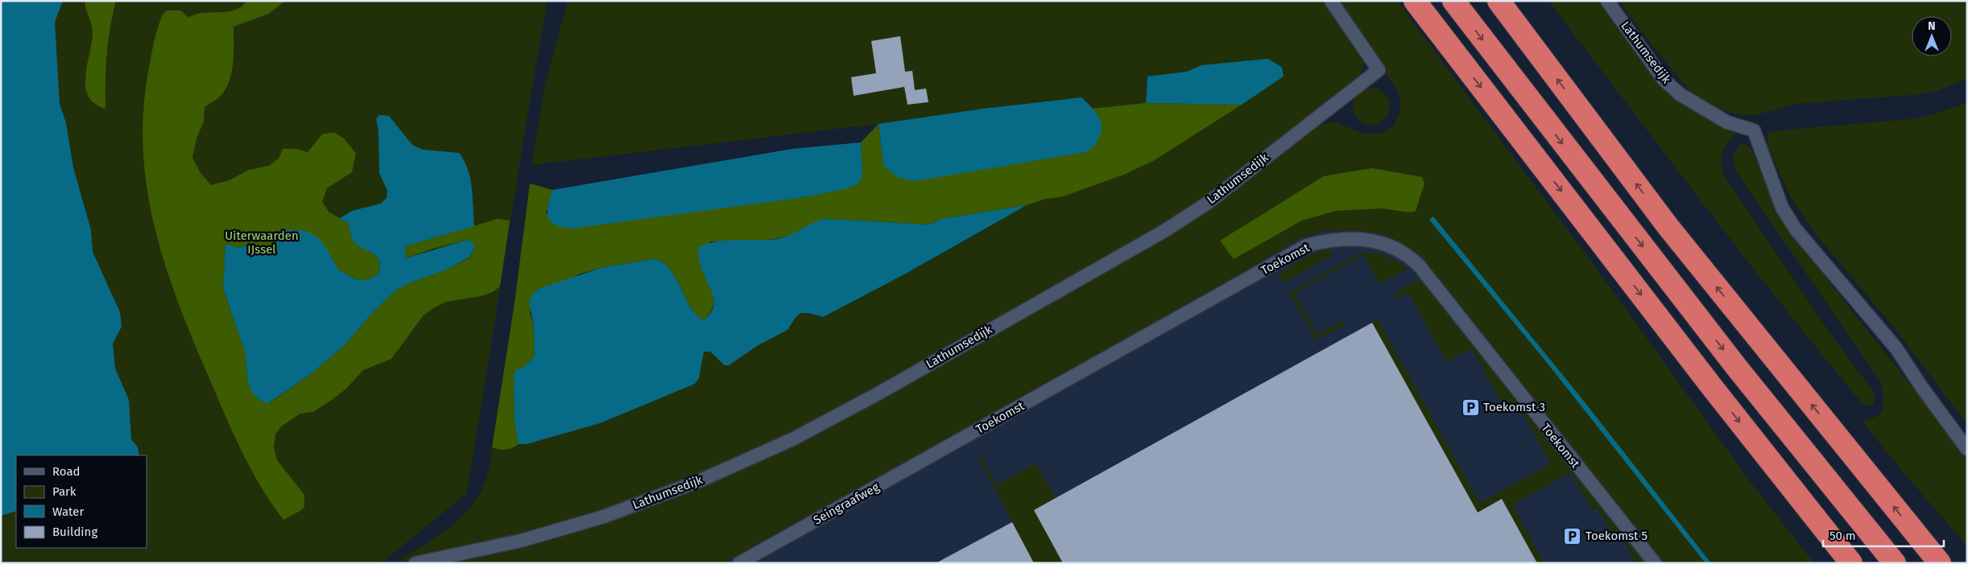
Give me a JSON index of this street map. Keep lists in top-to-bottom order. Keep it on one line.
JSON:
{"streets":{"street":["Lathumsedijk","Toekomst","Seingraafweg"]},"crossings":[["Toekomst","Seingraafweg"]],"parks":["Uiterwaarden IJssel"],"places":{"parking":["Toekomst 3","Toekomst 5"]},"legend":["Road","Park","Water","Building"],"scale_bar":"50 m","north":"top"}
